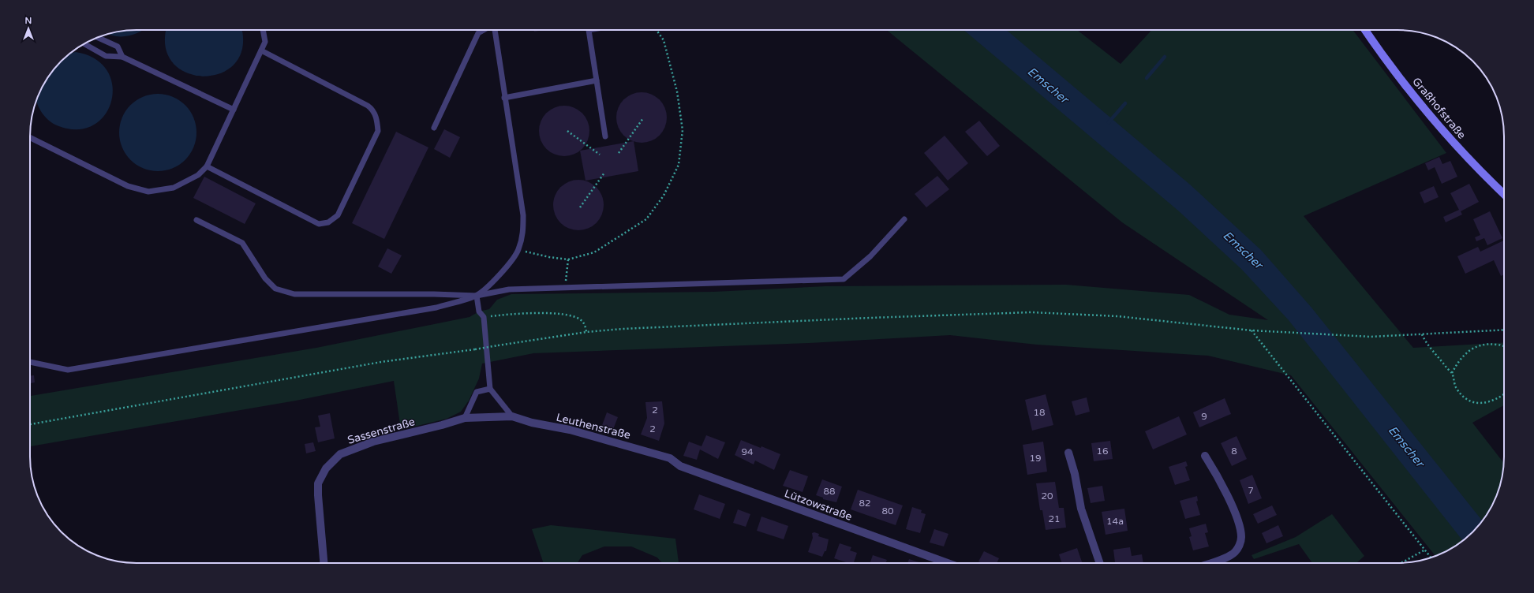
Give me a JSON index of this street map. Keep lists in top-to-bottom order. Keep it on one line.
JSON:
{"streets":{"street":["Graßhofstraße","Leuthenstraße","Sassenstraße","Lützowstraße"]},"crossings":[["Leuthenstraße","Sassenstraße"],["Leuthenstraße","Lützowstraße"]],"water":["Emscher"],"house_numbers":["2","18","9","2","16","8","94","19","7","88","20","82","80","21","14a"],"north":"top"}
